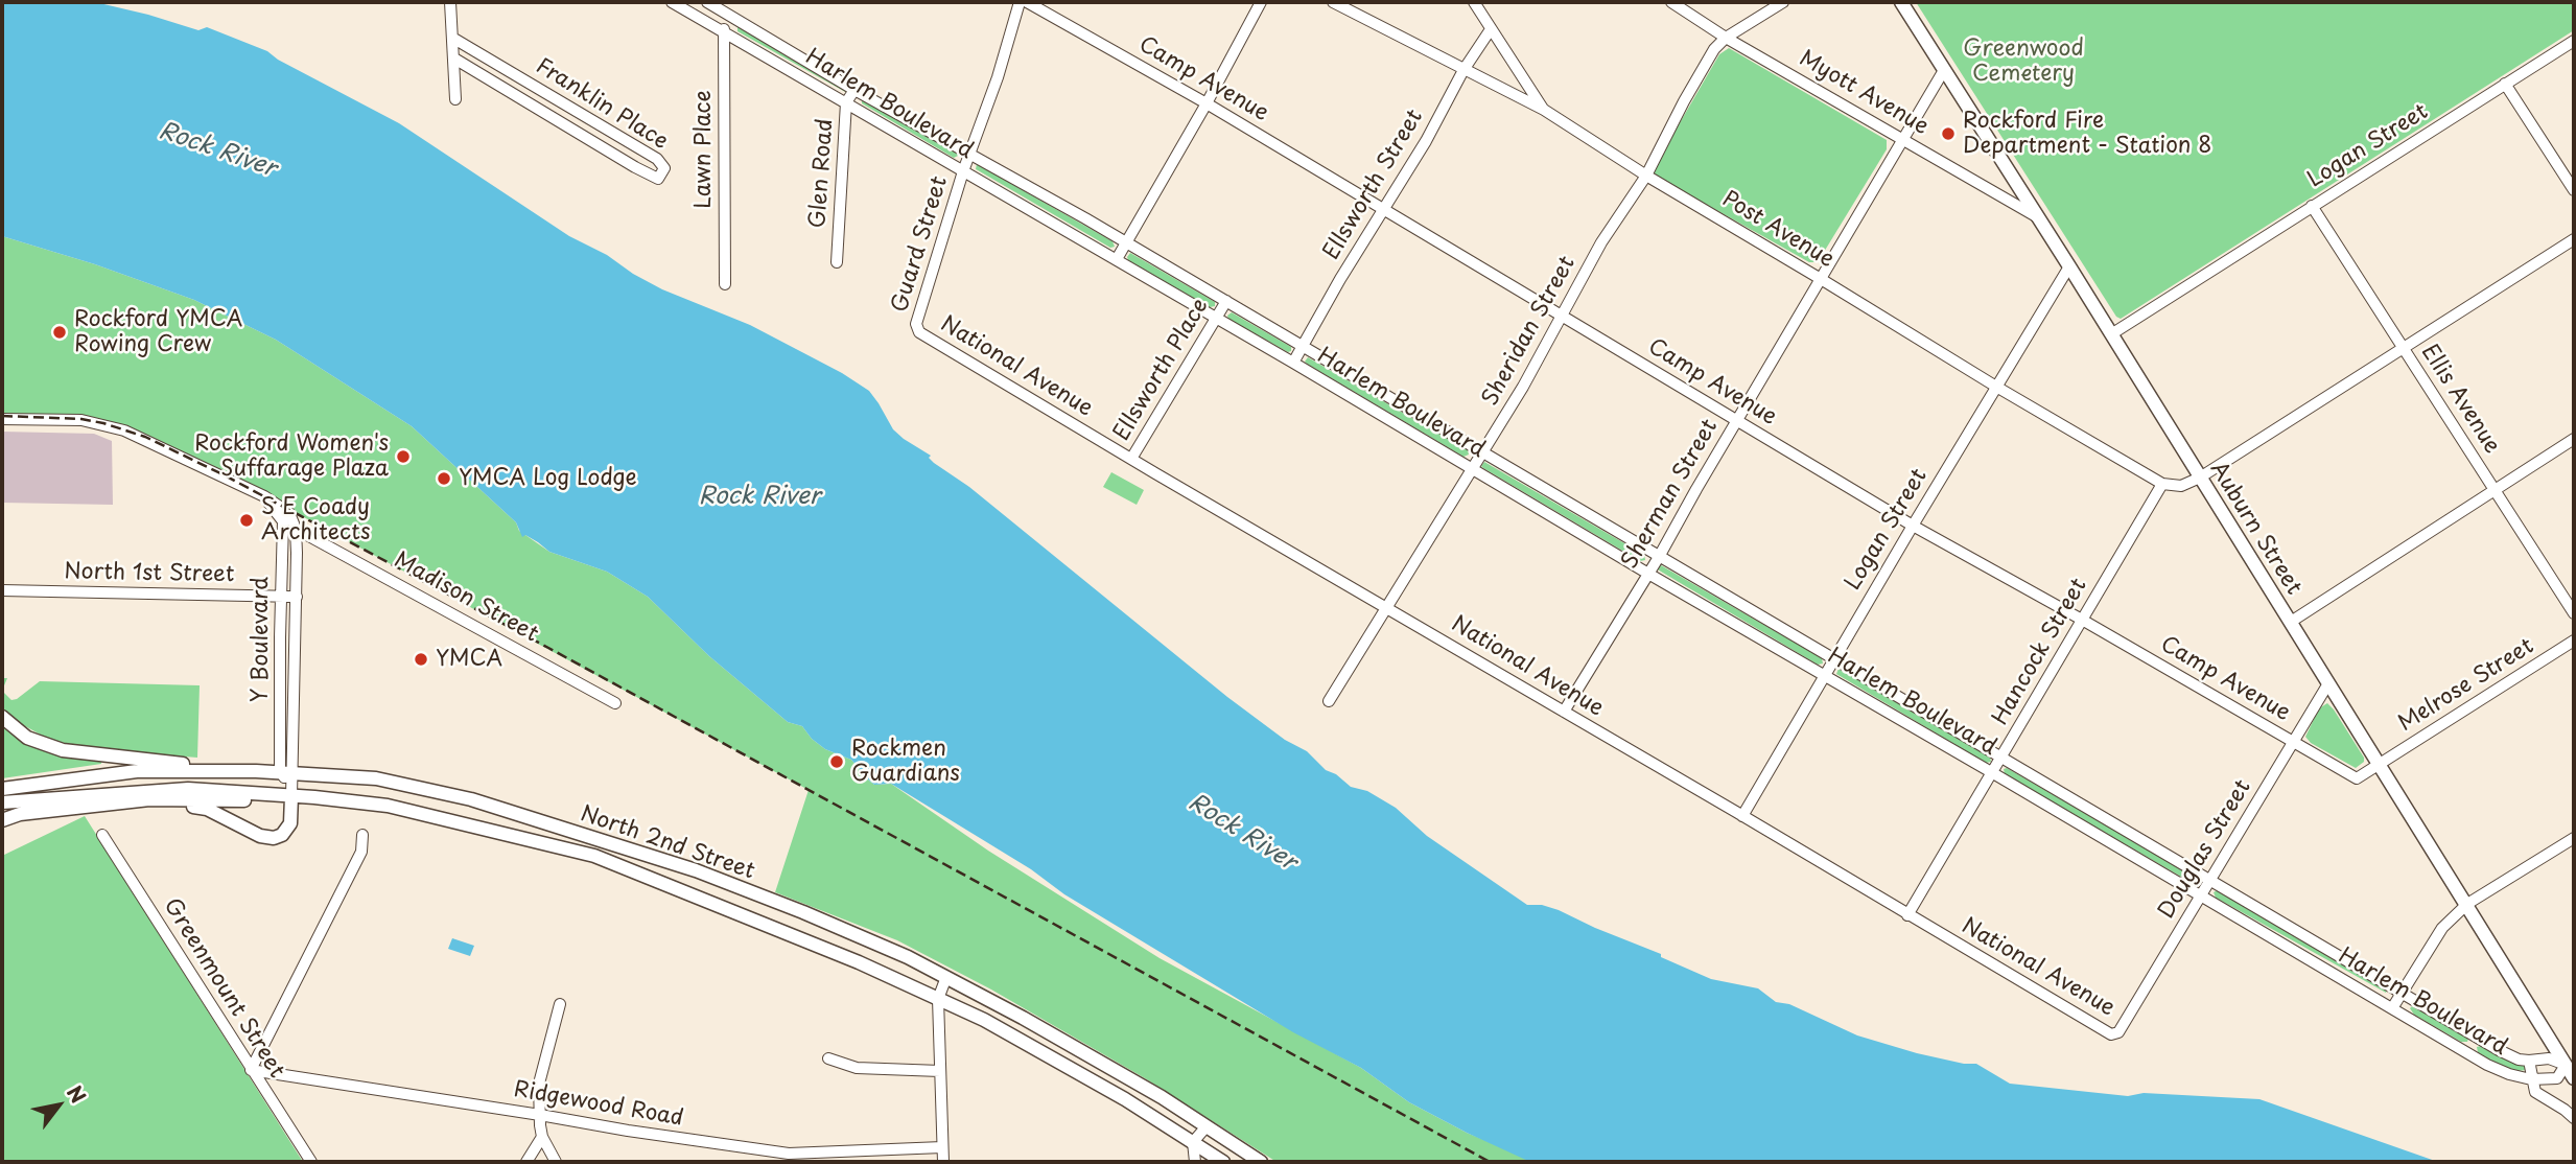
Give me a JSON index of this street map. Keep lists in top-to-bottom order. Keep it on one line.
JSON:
{"streets":{"main road":["Auburn Street","North 2nd Street"],"street":["Camp Avenue","Myott Avenue","Franklin Place","Harlem Boulevard","Logan Street","Lawn Place","Glen Road","Ellsworth Street","Post Avenue","Guard Street","Sheridan Street","National Avenue","Ellsworth Place","Ellis Avenue","Sherman Street","North 1st Street","Madison Street","Y Boulevard","Hancock Street","Melrose Street","Douglas Street","Greenmount Street","Ridgewood Road"]},"crossings":[["Camp Avenue","Logan Street"],["Camp Avenue","Ellsworth Street"],["Camp Avenue","Sheridan Street"],["Camp Avenue","Sherman Street"],["Camp Avenue","Auburn Street"],["Camp Avenue","Hancock Street"],["Camp Avenue","Melrose Street"],["Camp Avenue","Douglas Street"],["Myott Avenue","Sheridan Street"],["Myott Avenue","Sherman Street"],["Myott Avenue","Auburn Street"],["Harlem Boulevard","Logan Street"],["Harlem Boulevard","Lawn Place"],["Harlem Boulevard","Glen Road"],["Harlem Boulevard","Ellsworth Street"],["Harlem Boulevard","Guard Street"],["Harlem Boulevard","Sheridan Street"],["Harlem Boulevard","Ellsworth Place"],["Harlem Boulevard","Sherman Street"],["Harlem Boulevard","Auburn Street"],["Harlem Boulevard","Hancock Street"],["Harlem Boulevard","Douglas Street"],["Logan Street","Post Avenue"],["Logan Street","National Avenue"],["Logan Street","Ellis Avenue"],["Logan Street","Auburn Street"],["Ellsworth Street","Post Avenue"],["Post Avenue","Sheridan Street"],["Post Avenue","Sherman Street"],["Post Avenue","Hancock Street"],["Guard Street","National Avenue"],["Sheridan Street","National Avenue"],["National Avenue","Ellsworth Place"],["National Avenue","Sherman Street"],["National Avenue","Hancock Street"],["National Avenue","Douglas Street"],["Sherman Street","Auburn Street"],["Auburn Street","Melrose Street"],["Auburn Street","Douglas Street"],["North 1st Street","Y Boulevard"],["Madison Street","Y Boulevard"],["Y Boulevard","North 2nd Street"],["Greenmount Street","Ridgewood Road"]],"water":["Rock River"],"parks":["Greenwood Cemetery"],"places":["Rockford Fire Department - Station 8","Rockford YMCA Rowing Crew","Rockford Women's Suffarage Plaza","YMCA Log Lodge","S E Coady Architects","YMCA","Rockmen Guardians"],"north":"top right"}
